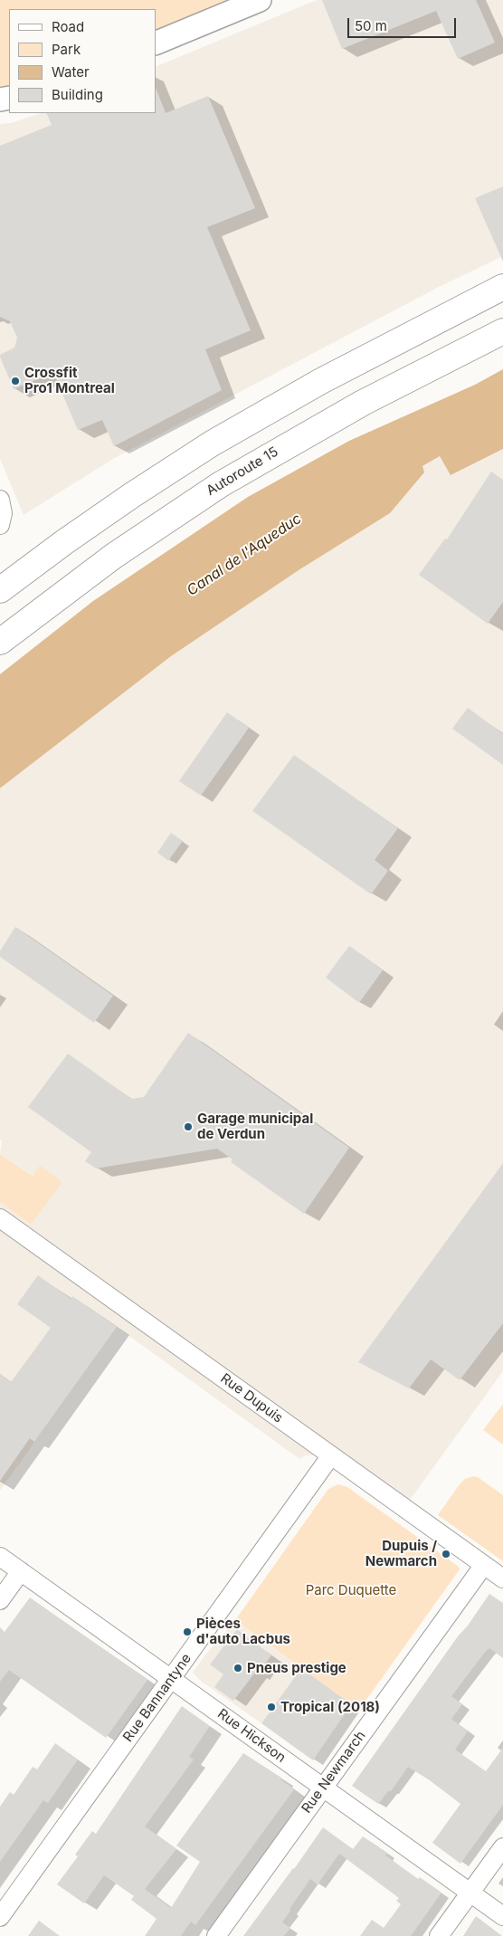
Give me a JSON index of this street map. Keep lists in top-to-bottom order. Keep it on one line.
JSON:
{"streets":{"highway":["Autoroute 15"],"street":["Rue Dupuis","Rue Bannantyne","Rue Hickson","Rue Newmarch"]},"crossings":[["Rue Dupuis","Rue Bannantyne"],["Rue Dupuis","Rue Newmarch"],["Rue Bannantyne","Rue Hickson"],["Rue Hickson","Rue Newmarch"]],"water":["Canal de l'Aqueduc"],"parks":["Parc Duquette"],"places":["Crossfit Pro1 Montreal","Garage municipal de Verdun","Dupuis / Newmarch","Pièces d'auto Lacbus","Pneus prestige","Tropical (2018)"],"legend":["Road","Park","Water","Building"],"scale_bar":"50 m"}
